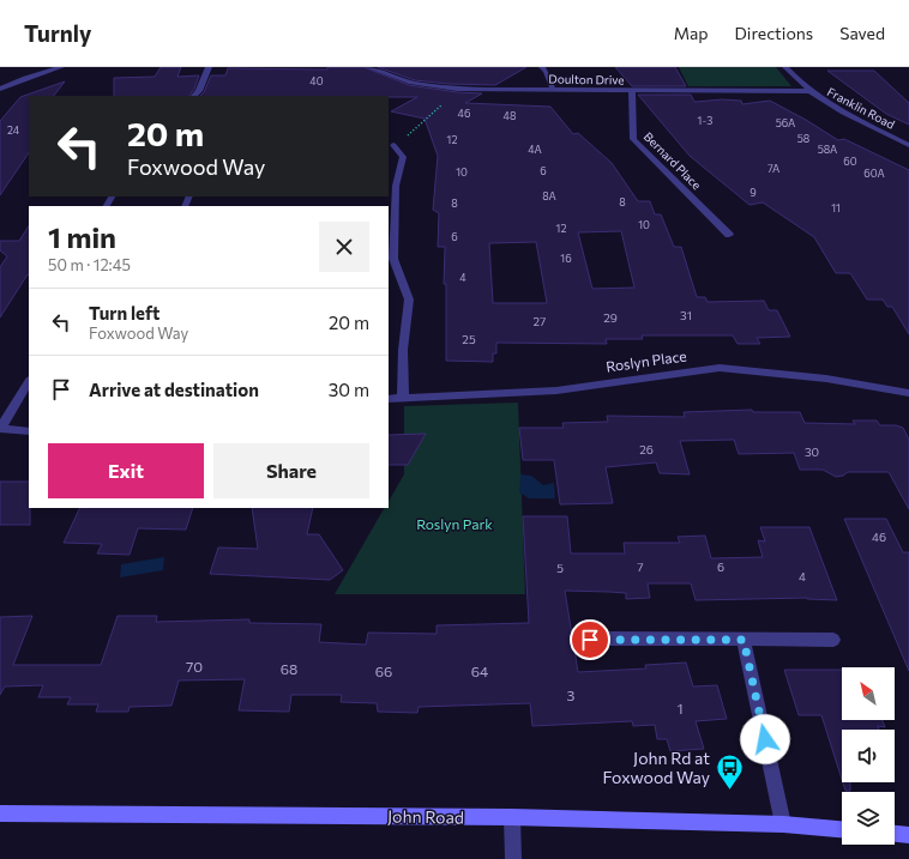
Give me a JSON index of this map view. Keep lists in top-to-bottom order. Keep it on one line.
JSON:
{"streets":{"street":["Doulton Drive","Franklin Road","Bernard Place","Roslyn Place","John Road"]},"crossings":[["Doulton Drive","Franklin Road"],["Doulton Drive","Bernard Place"]],"parks":["Roslyn Park"],"places":{"bus stop":["John Rd at Foxwood Way"]},"house_numbers":["40","46","48","1-3","56A","24","58","12","4A","58A","60","7A","6","10","60A","9","8A","8","8","11","10","12","6","16","4","31","29","27","25","26","30","46","7","6","5","4","70","68","66","64","3","1"],"north":"top left","page":{"header":"Turnly","nav":["Map","Directions","Saved"],"turn":["20 m","Foxwood Way"],"heading":["1 min","50 m · 12:45"],"list":[{"name":"Turn left","note":"Foxwood Way","value":"20 m"},{"name":"Arrive at destination","value":"30 m"}],"buttons":["Exit","Share"]}}
